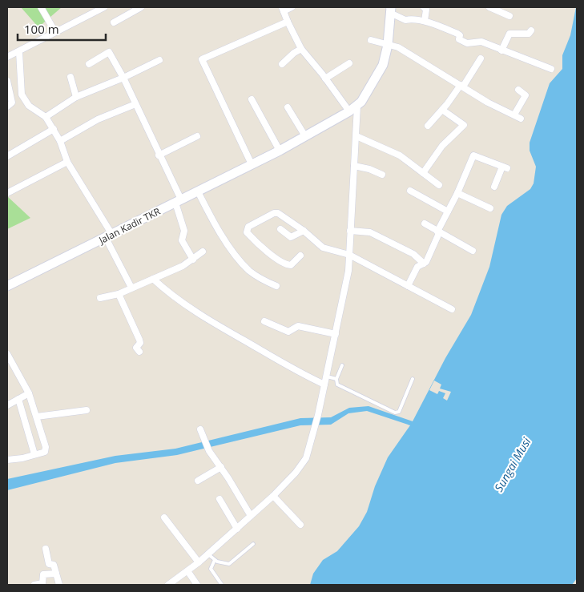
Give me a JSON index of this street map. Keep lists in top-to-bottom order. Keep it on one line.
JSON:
{"streets":{"street":["Jalan Kadir TKR"]},"water":["Sungai Musi"],"scale_bar":"100 m"}
